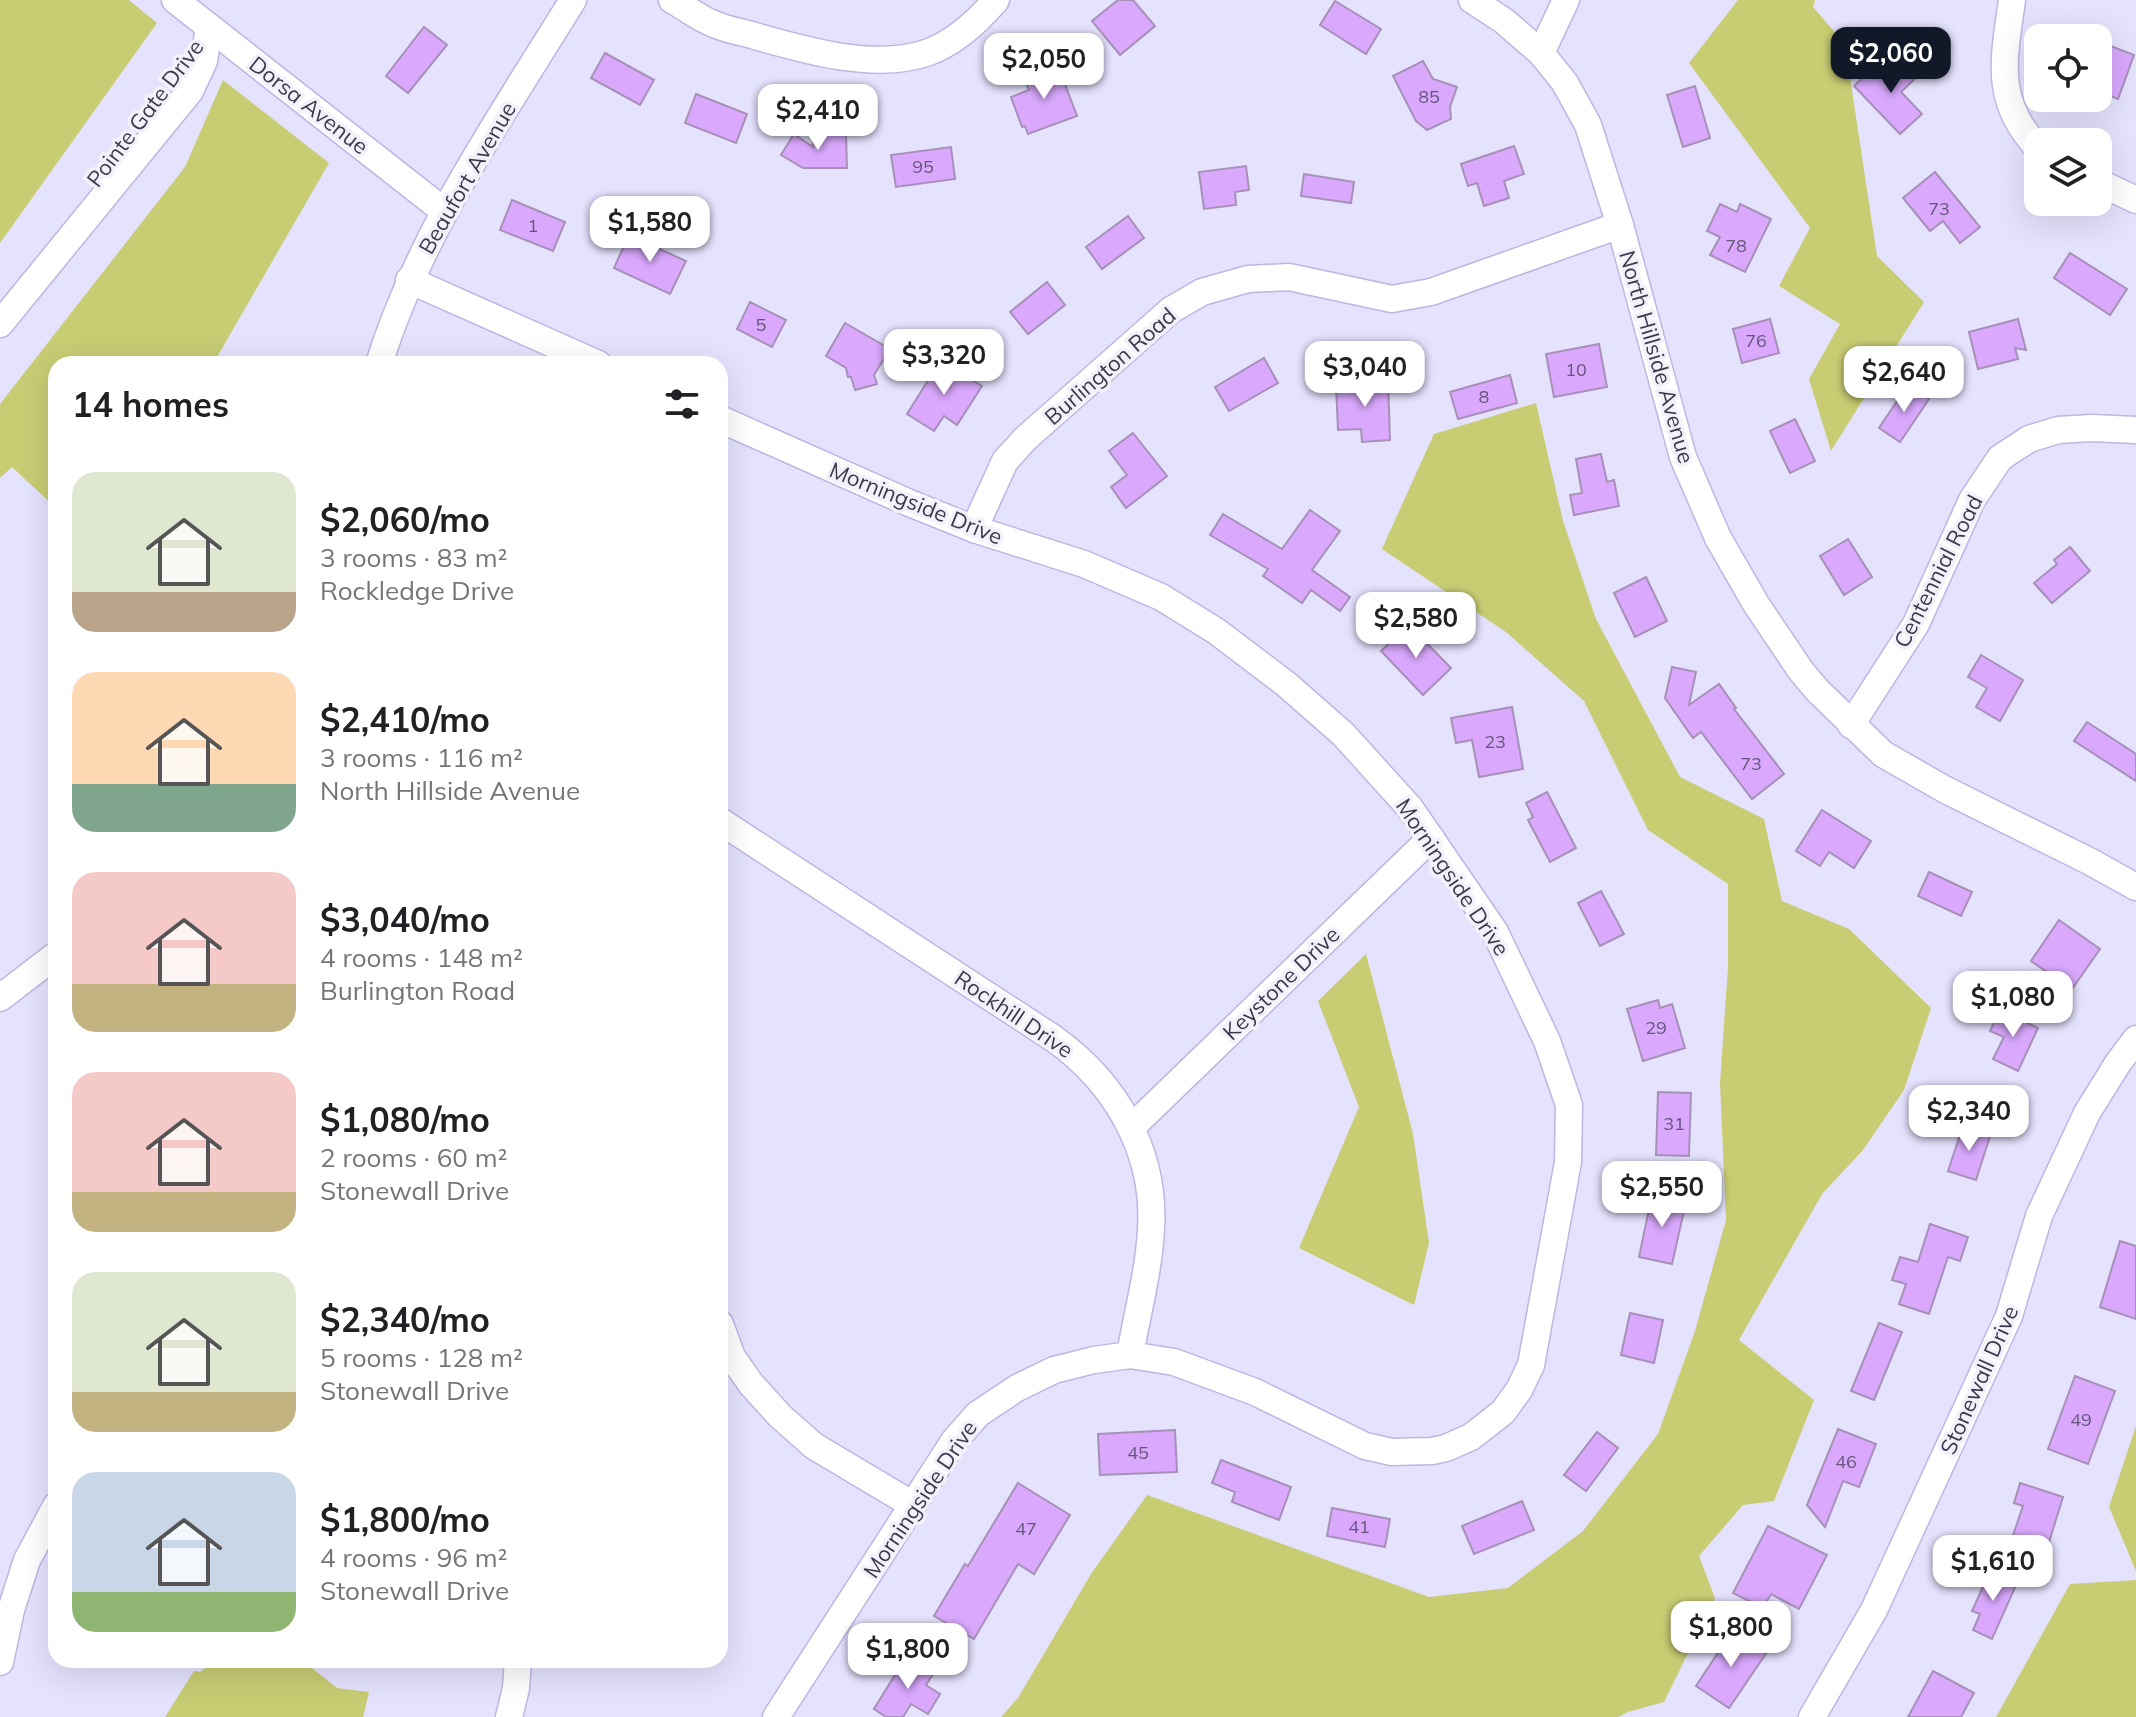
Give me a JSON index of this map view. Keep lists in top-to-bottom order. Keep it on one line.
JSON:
{"streets":{"street":["Dorsa Avenue","Pointe Gate Drive","Beaufort Avenue","North Hillside Avenue","Burlington Road","Morningside Drive","Centennial Road","Keystone Drive","Rockhill Drive","Stonewall Drive"]},"crossings":[["Dorsa Avenue","Pointe Gate Drive"],["Dorsa Avenue","Beaufort Avenue"],["North Hillside Avenue","Burlington Road"],["North Hillside Avenue","Centennial Road"],["Burlington Road","Morningside Drive"],["Morningside Drive","Keystone Drive"],["Morningside Drive","Rockhill Drive"],["Keystone Drive","Rockhill Drive"]],"house_numbers":["85","95","73","1","78","5","76","10","8","23","73","29","31","49","45","46","41","47"],"page":{"price":["$2,060","$2,050","$2,410","$1,580","$3,320","$3,040","$2,640","$2,580","$1,080","$2,340","$2,550","$1,610","$1,800","$1,800"],"heading":"14 homes","list":[{"name":"$2,060/mo","note":"3 rooms · 83 m² · Rockledge Drive"},{"name":"$2,410/mo","note":"3 rooms · 116 m² · North Hillside Avenue"},{"name":"$3,040/mo","note":"4 rooms · 148 m² · Burlington Road"},{"name":"$1,080/mo","note":"2 rooms · 60 m² · Stonewall Drive"},{"name":"$2,340/mo","note":"5 rooms · 128 m² · Stonewall Drive"},{"name":"$1,800/mo","note":"4 rooms · 96 m² · Stonewall Drive"}]}}
